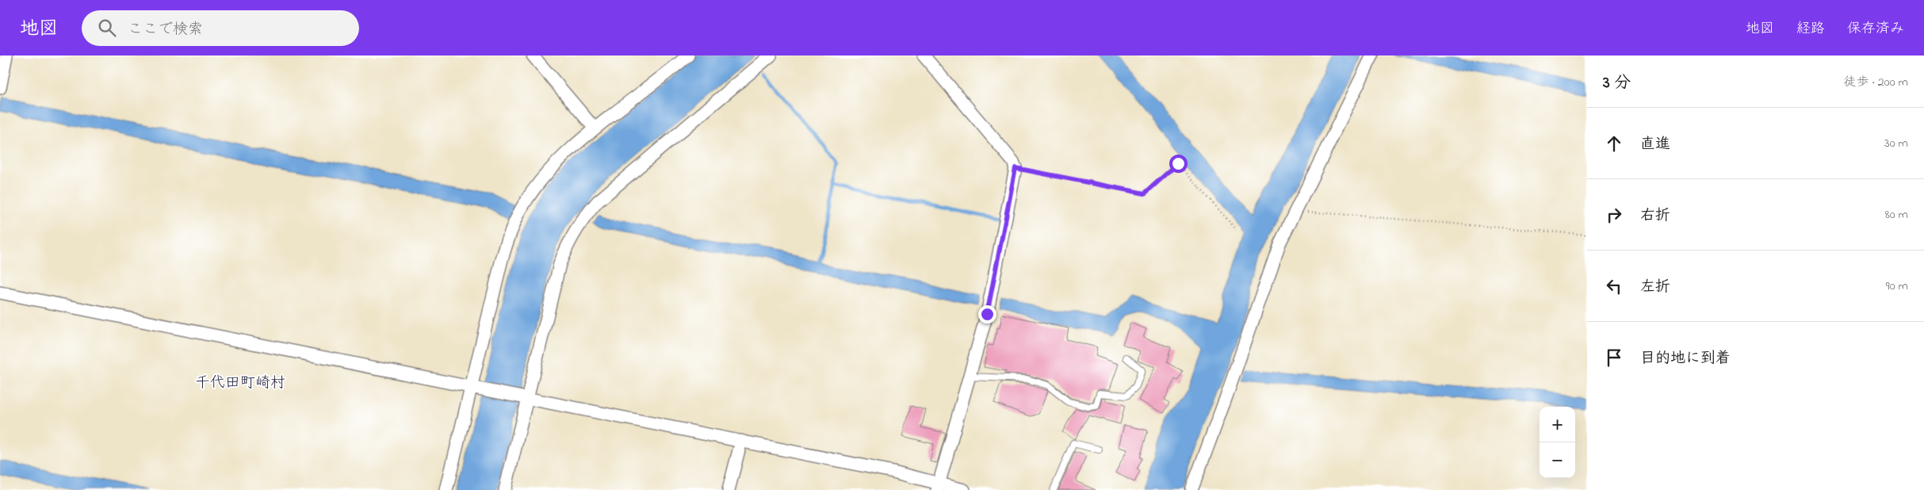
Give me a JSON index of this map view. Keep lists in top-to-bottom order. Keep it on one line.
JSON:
{"districts":["千代田町崎村"],"page":{"header":"地図","search":"ここで検索","nav":["地図","経路","保存済み"],"heading":["3 分","徒歩 · 200 m"],"list":[["直進","30 m"],["右折","80 m"],["左折","90 m"],"目的地に到着"],"map_buttons":["+","−"]}}
